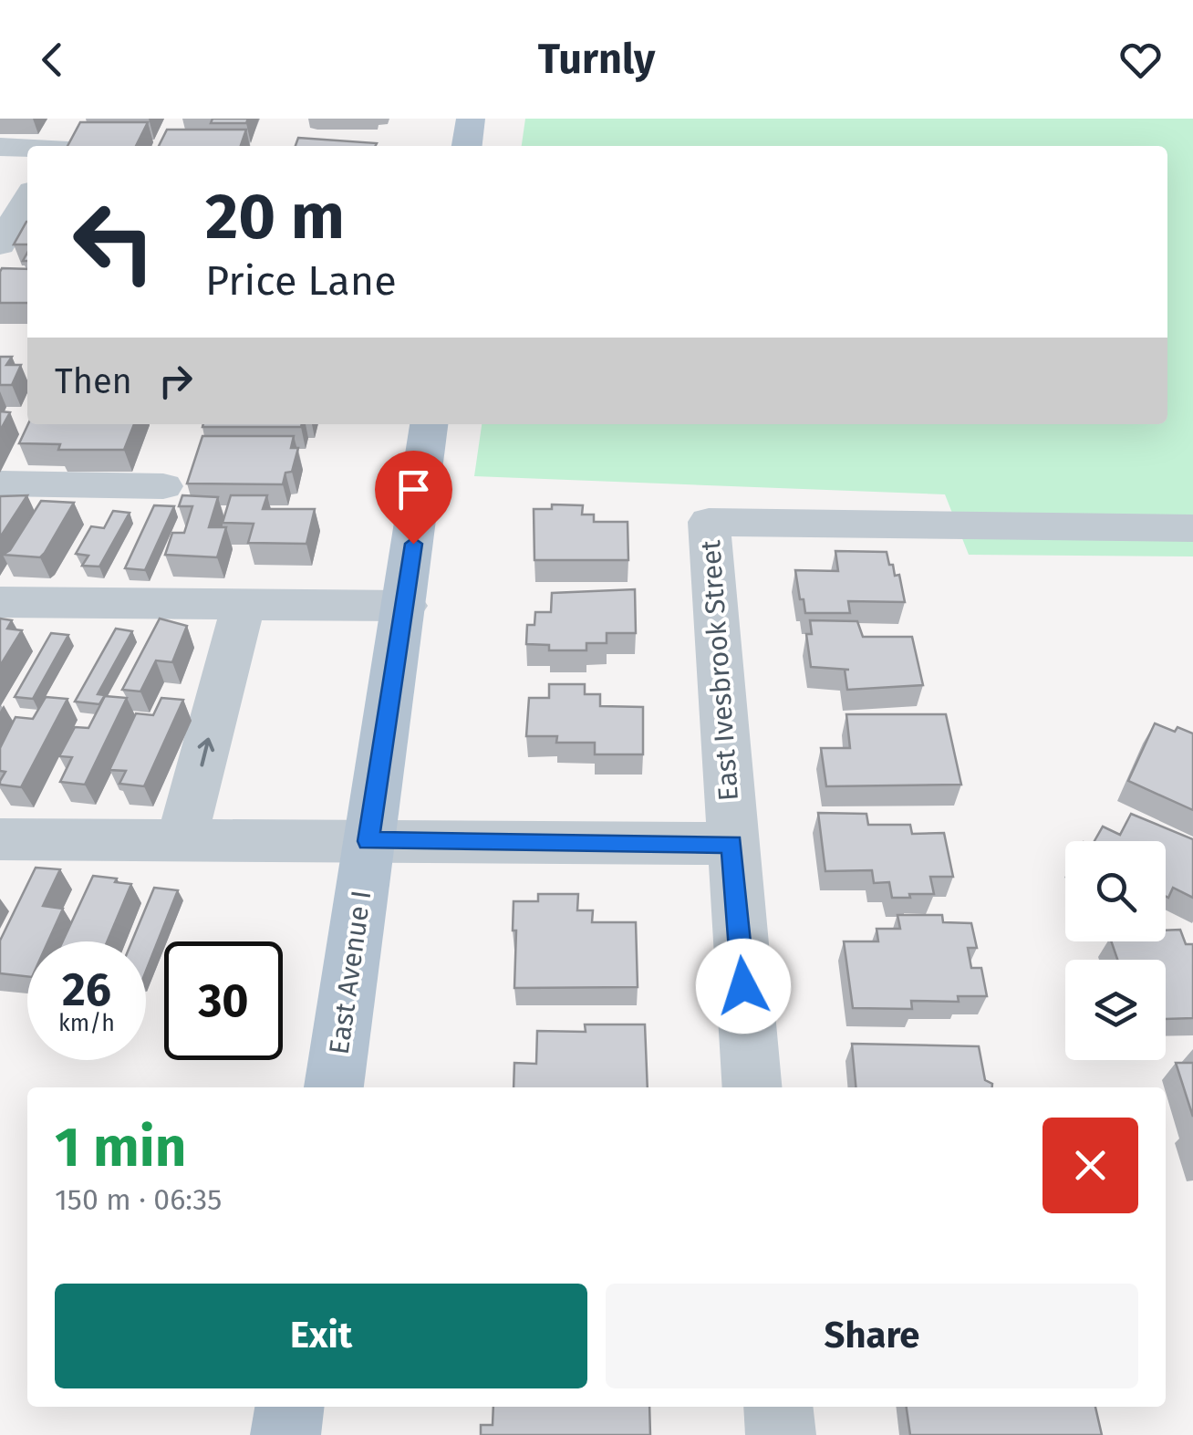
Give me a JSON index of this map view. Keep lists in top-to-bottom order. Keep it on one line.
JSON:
{"streets":{"main road":["East Avenue I"],"street":["East Ivesbrook Street"]},"page":{"header":"Turnly","turn":["20 m","Price Lane"],"then":"Then","speed":"26 km/h","limit":"30","heading":["1 min","150 m · 06:35"],"buttons":["Exit","Share"]}}
